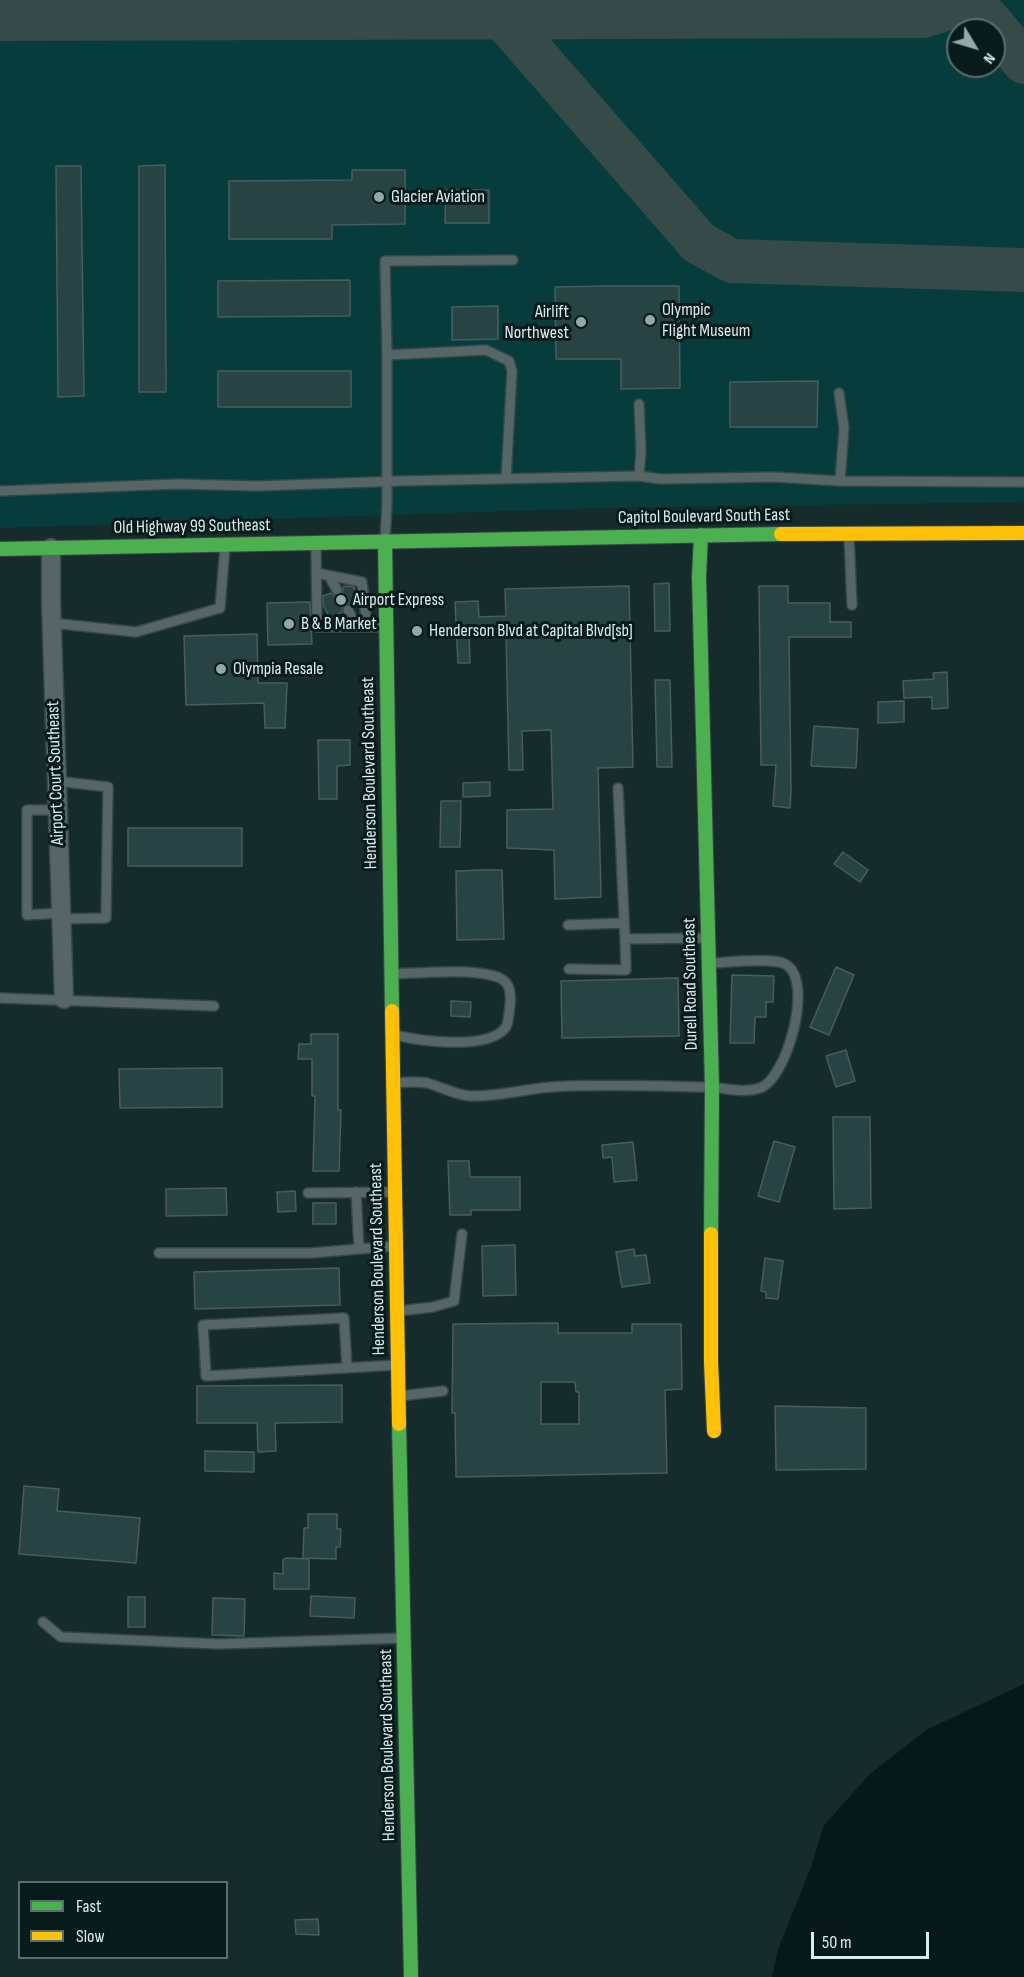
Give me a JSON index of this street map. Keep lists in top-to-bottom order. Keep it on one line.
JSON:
{"streets":{"street":["Capitol Boulevard South East","Old Highway 99 Southeast","Airport Court Southeast","Henderson Boulevard Southeast","Durell Road Southeast"]},"crossings":[["Capitol Boulevard South East","Old Highway 99 Southeast"],["Capitol Boulevard South East","Henderson Boulevard Southeast"],["Capitol Boulevard South East","Durell Road Southeast"],["Old Highway 99 Southeast","Airport Court Southeast"],["Old Highway 99 Southeast","Henderson Boulevard Southeast"]],"places":["Glacier Aviation","Olympic Flight Museum","Airlift Northwest","Airport Express","B & B Market","Henderson Blvd at Capital Blvd[sb]","Olympia Resale"],"legend":["Fast","Slow"],"scale_bar":"50 m","north":"bottom right"}
